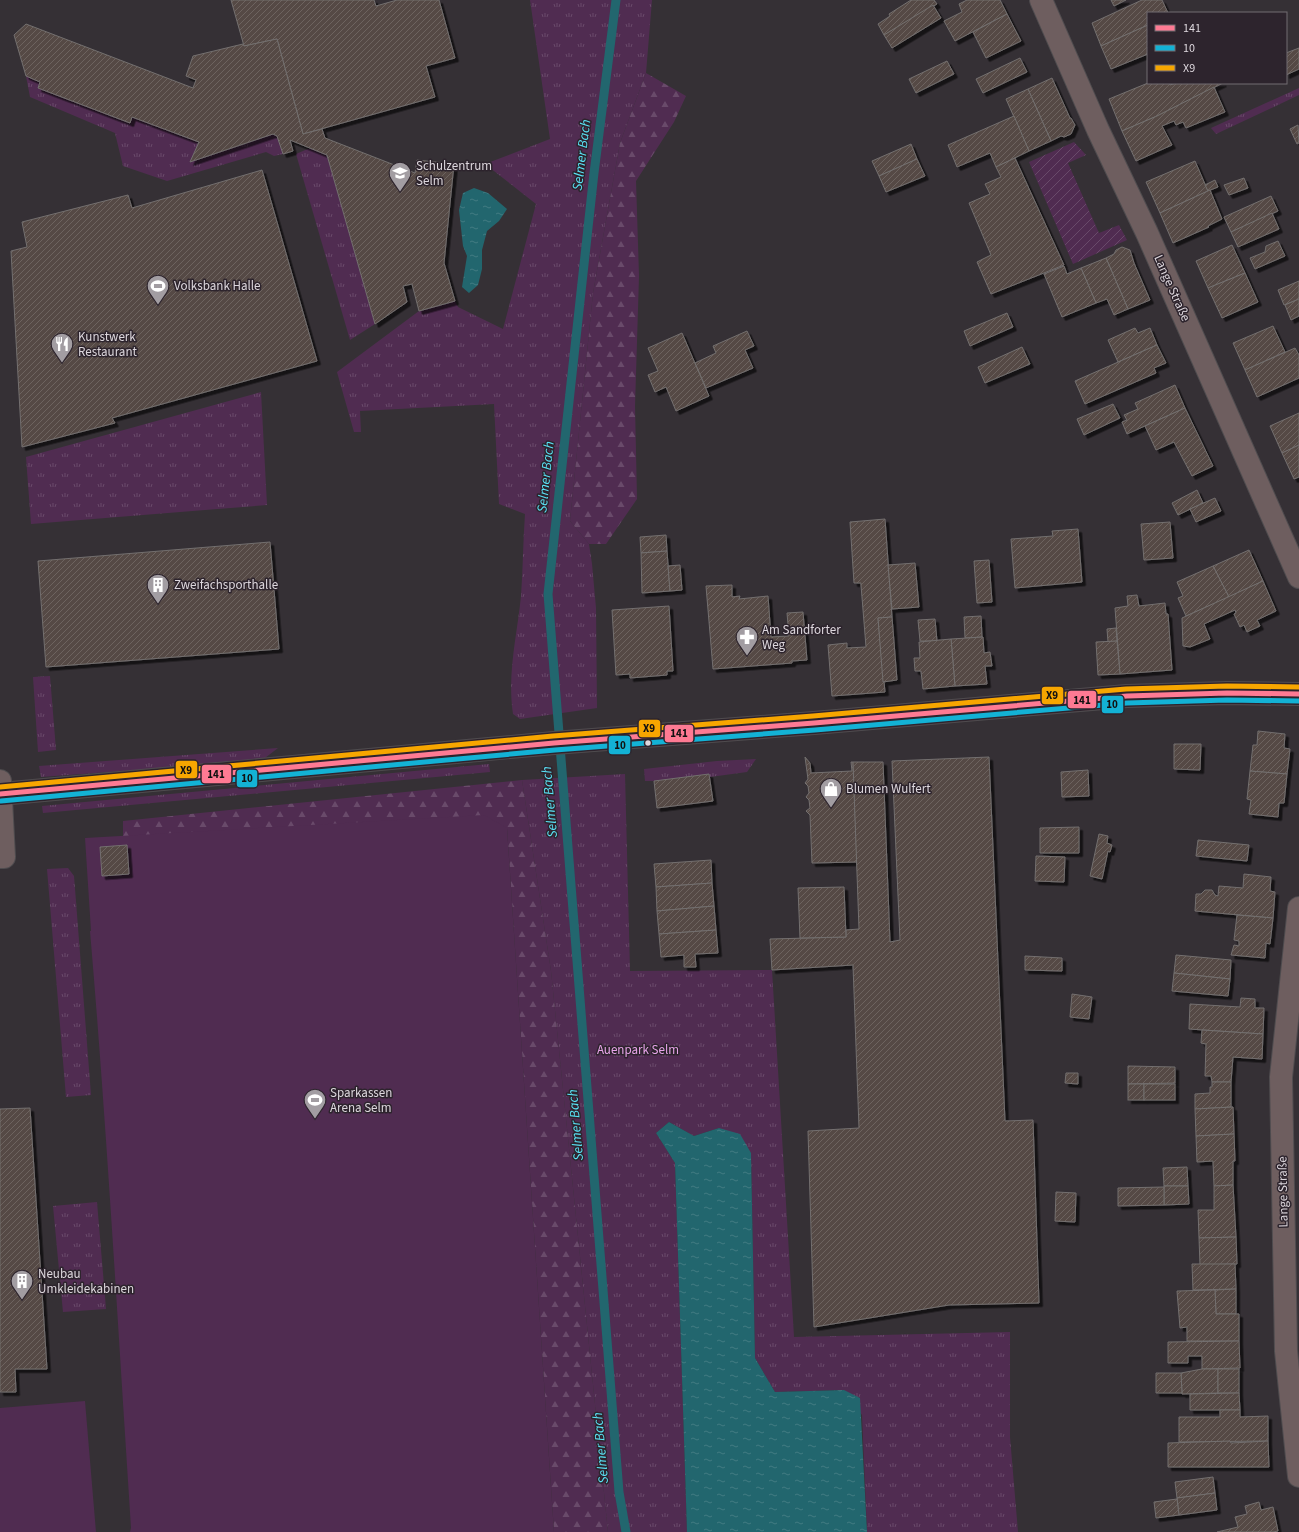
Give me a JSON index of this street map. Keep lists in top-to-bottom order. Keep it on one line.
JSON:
{"streets":{"street":["Lange Straße"]},"water":["Selmer Bach"],"parks":["Auenpark Selm"],"places":{"school or university":["Schulzentrum Selm"],"sports":["Volksbank Halle","Sparkassen Arena Selm"],"restaurant":["Kunstwerk Restaurant"],"building":["Zweifachsporthalle","Neubau Umkleidekabinen"],"pharmacy":["Am Sandforter Weg"],"shop":["Blumen Wulfert"]},"lines":["transit line X9","transit line 141","transit line 10"],"legend":["141","10","X9"]}
